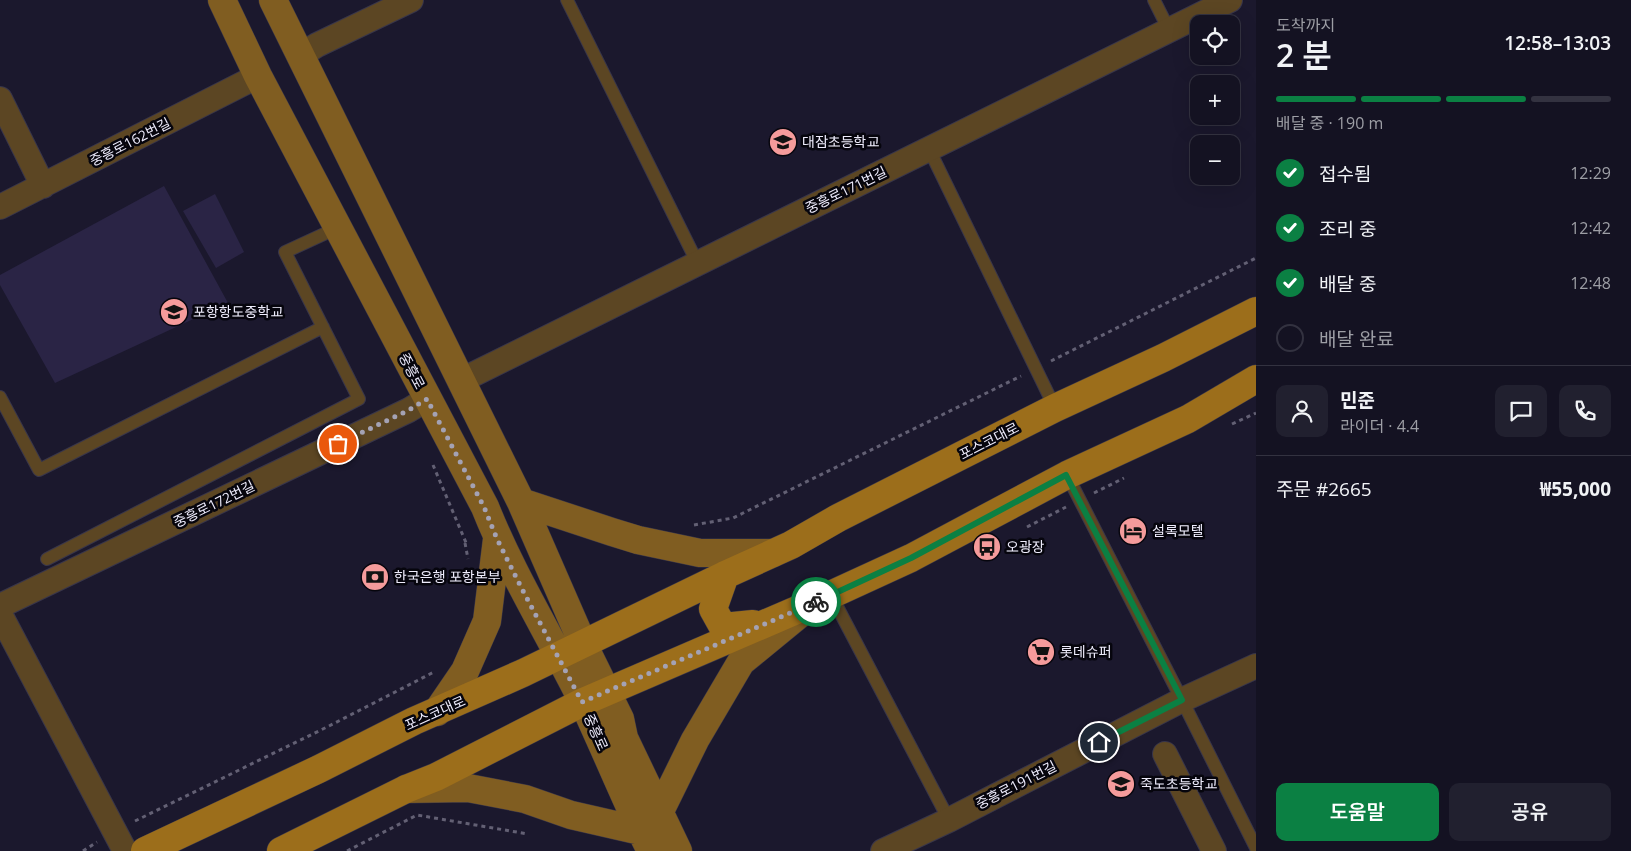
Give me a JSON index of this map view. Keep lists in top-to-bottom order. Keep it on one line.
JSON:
{"streets":{"main road":["중흥로","포스코대로"],"street":["중흥로162번길","중흥로171번길","중흥로172번길","중흥로191번길"]},"crossings":[["중흥로162번길","중흥로"],["중흥로171번길","중흥로"],["중흥로","포스코대로"],["중흥로","중흥로172번길"]],"places":{"school or university":["대잠초등학교","포항항도중학교","죽도초등학교"],"hotel":["설록모텔"],"bus stop":["오광장"],"bank":["한국은행 포항본부"],"supermarket":["롯데슈퍼"]},"page":{"heading":["2 분","도착까지","12:58–13:03"],"panel":["민준","라이더 · 4.4","주문 #2665","₩55,000"],"map_buttons":["+","−"],"bar":"배달 중 · 190 m","list":[["접수됨","12:29"],["조리 중","12:42"],["배달 중","12:48"],"배달 완료"],"buttons":["도움말","공유"]}}
